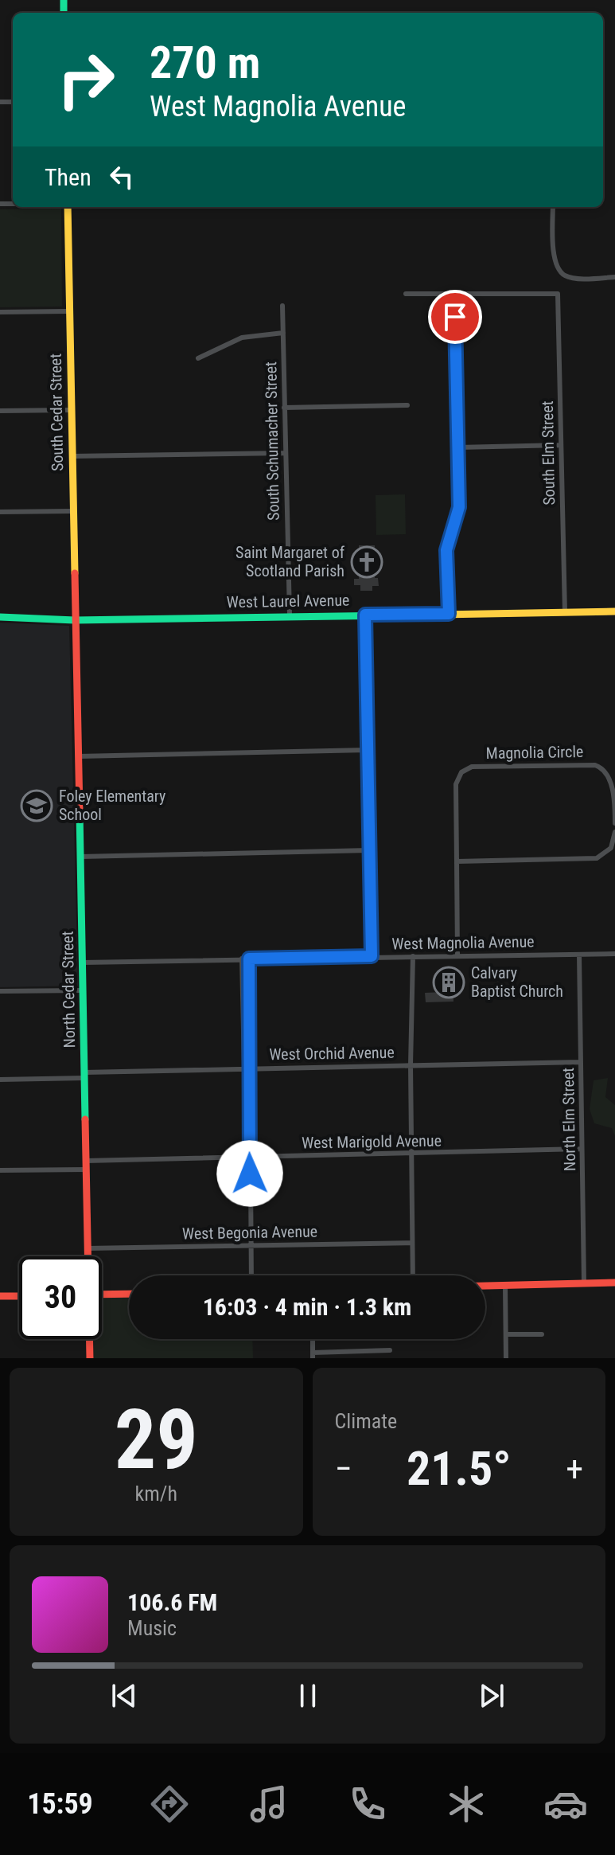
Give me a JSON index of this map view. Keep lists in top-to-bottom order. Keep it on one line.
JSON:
{"streets":{"street":["South Cedar Street","South Schumacher Street","South Elm Street","West Laurel Avenue","Magnolia Circle","West Magnolia Avenue","North Cedar Street","West Orchid Avenue","North Elm Street","West Marigold Avenue","West Begonia Avenue"]},"crossings":[["South Cedar Street","West Laurel Avenue"],["South Cedar Street","North Cedar Street"],["South Schumacher Street","West Laurel Avenue"],["South Elm Street","West Laurel Avenue"],["West Laurel Avenue","North Cedar Street"],["Magnolia Circle","West Magnolia Avenue"],["West Magnolia Avenue","North Cedar Street"],["West Magnolia Avenue","North Elm Street"],["North Cedar Street","West Orchid Avenue"],["North Cedar Street","West Marigold Avenue"],["North Cedar Street","West Begonia Avenue"],["West Orchid Avenue","North Elm Street"],["North Elm Street","West Marigold Avenue"]],"places":{"church":["Saint Margaret of Scotland Parish"],"school or university":["Foley Elementary School"],"building":["Calvary Baptist Church"]},"page":{"turn":["270 m","West Magnolia Avenue"],"then":"Then","limit":"30","trip":"16:03 · 4 min · 1.3 km","tile":[["29","km/h"],"Climate"],"heat":["−","21.5°","+"],"song":["106.6 FM","Music"],"tabs":"15:59"}}
